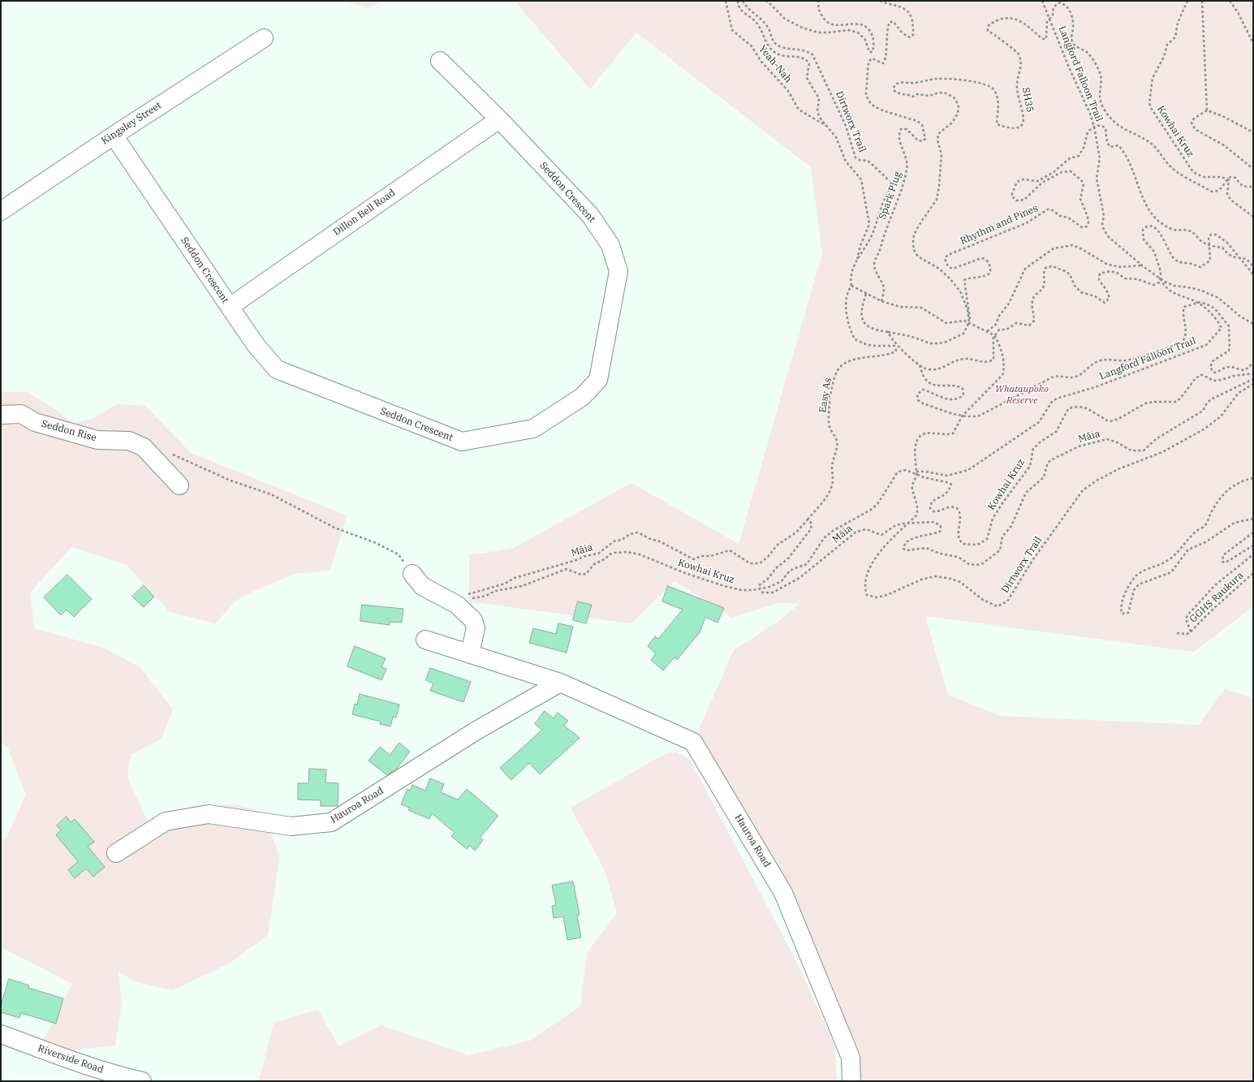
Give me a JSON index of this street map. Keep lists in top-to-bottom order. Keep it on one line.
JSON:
{"streets":{"street":["Kingsley Street","Seddon Crescent","Dillon Bell Road","Seddon Rise","Hauroa Road","Riverside Road"],"path":["Yeah-Nah","Langford Falloon Trail","SH35","Dirtworx Trail","Kowhai Kruz","Spark Plug","Rhythm and Pines","Easy As","Māia","GGHS Raukura"]},"crossings":[["Langford Falloon Trail","SH35"],["Langford Falloon Trail","Dirtworx Trail"],["Langford Falloon Trail","Kowhai Kruz"],["Langford Falloon Trail","Rhythm and Pines"],["SH35","Kowhai Kruz"],["SH35","Rhythm and Pines"],["Dirtworx Trail","Kowhai Kruz"],["Dirtworx Trail","Easy As"],["Dirtworx Trail","Māia"],["Kingsley Street","Seddon Crescent"],["Kowhai Kruz","Māia"],["Seddon Crescent","Dillon Bell Road"],["Easy As","Māia"]],"parks":["Whataupoko Reserve"]}
